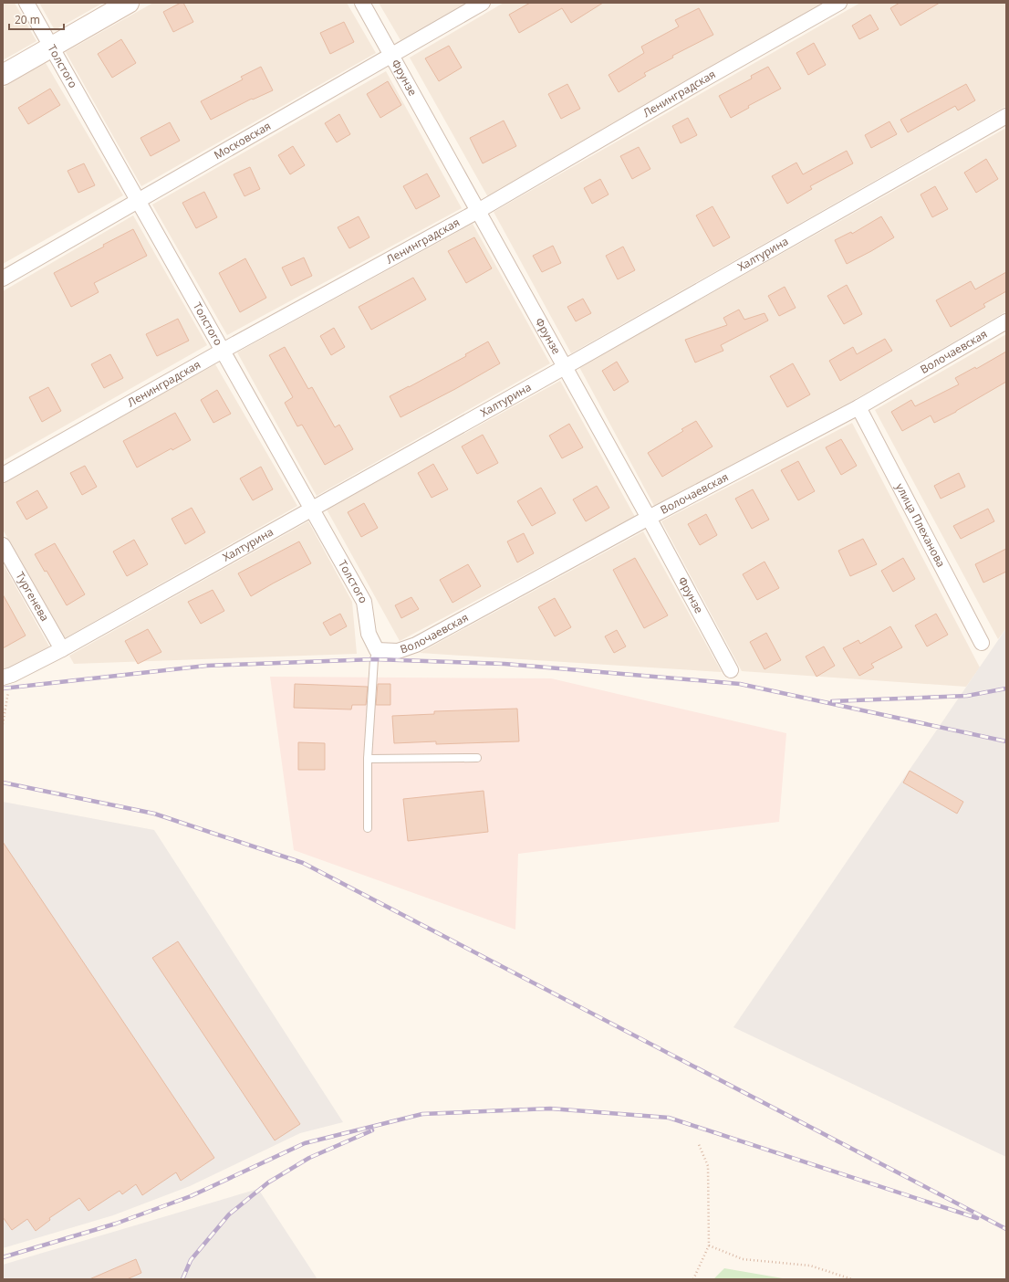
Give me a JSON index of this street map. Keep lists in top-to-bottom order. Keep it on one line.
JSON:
{"streets":{"street":["Толстого","Фрунзе","Ленинградская","Московская","Халтурина","Волочаевская","улица Плеханова","Тургенева"]},"crossings":[["Толстого","Ленинградская"],["Толстого","Московская"],["Толстого","Халтурина"],["Толстого","Волочаевская"],["Фрунзе","Ленинградская"],["Фрунзе","Московская"],["Фрунзе","Халтурина"],["Фрунзе","Волочаевская"],["Халтурина","Тургенева"],["Волочаевская","улица Плеханова"]],"scale_bar":"20 m"}
